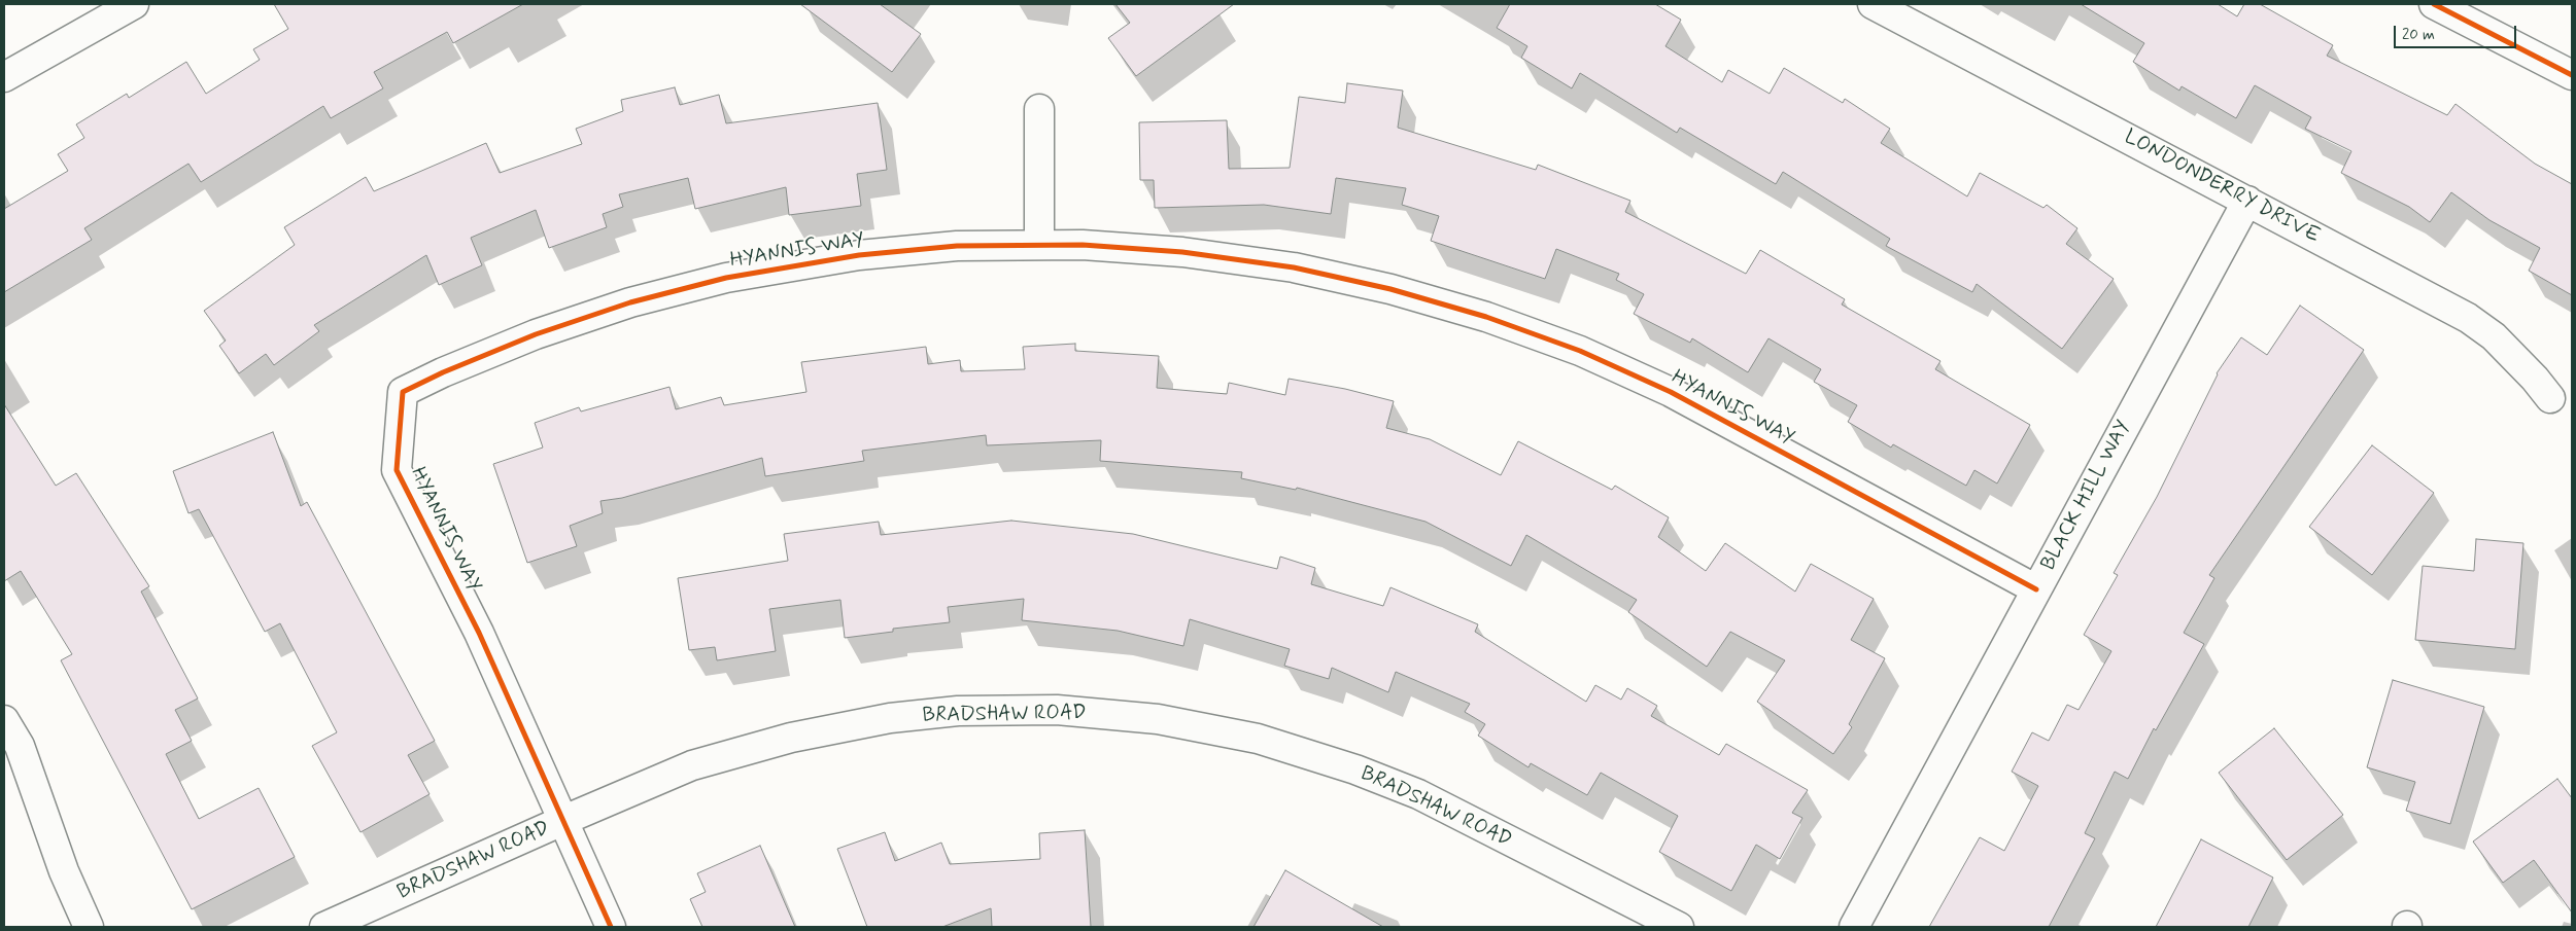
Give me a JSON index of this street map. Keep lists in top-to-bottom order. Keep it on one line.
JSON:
{"streets":{"street":["LONDONDERRY DRIVE","HYANNIS WAY","BLACK HILL WAY","BRADSHAW ROAD"]},"crossings":[["LONDONDERRY DRIVE","BLACK HILL WAY"],["HYANNIS WAY","BLACK HILL WAY"],["HYANNIS WAY","BRADSHAW ROAD"]],"scale_bar":"20 m"}
